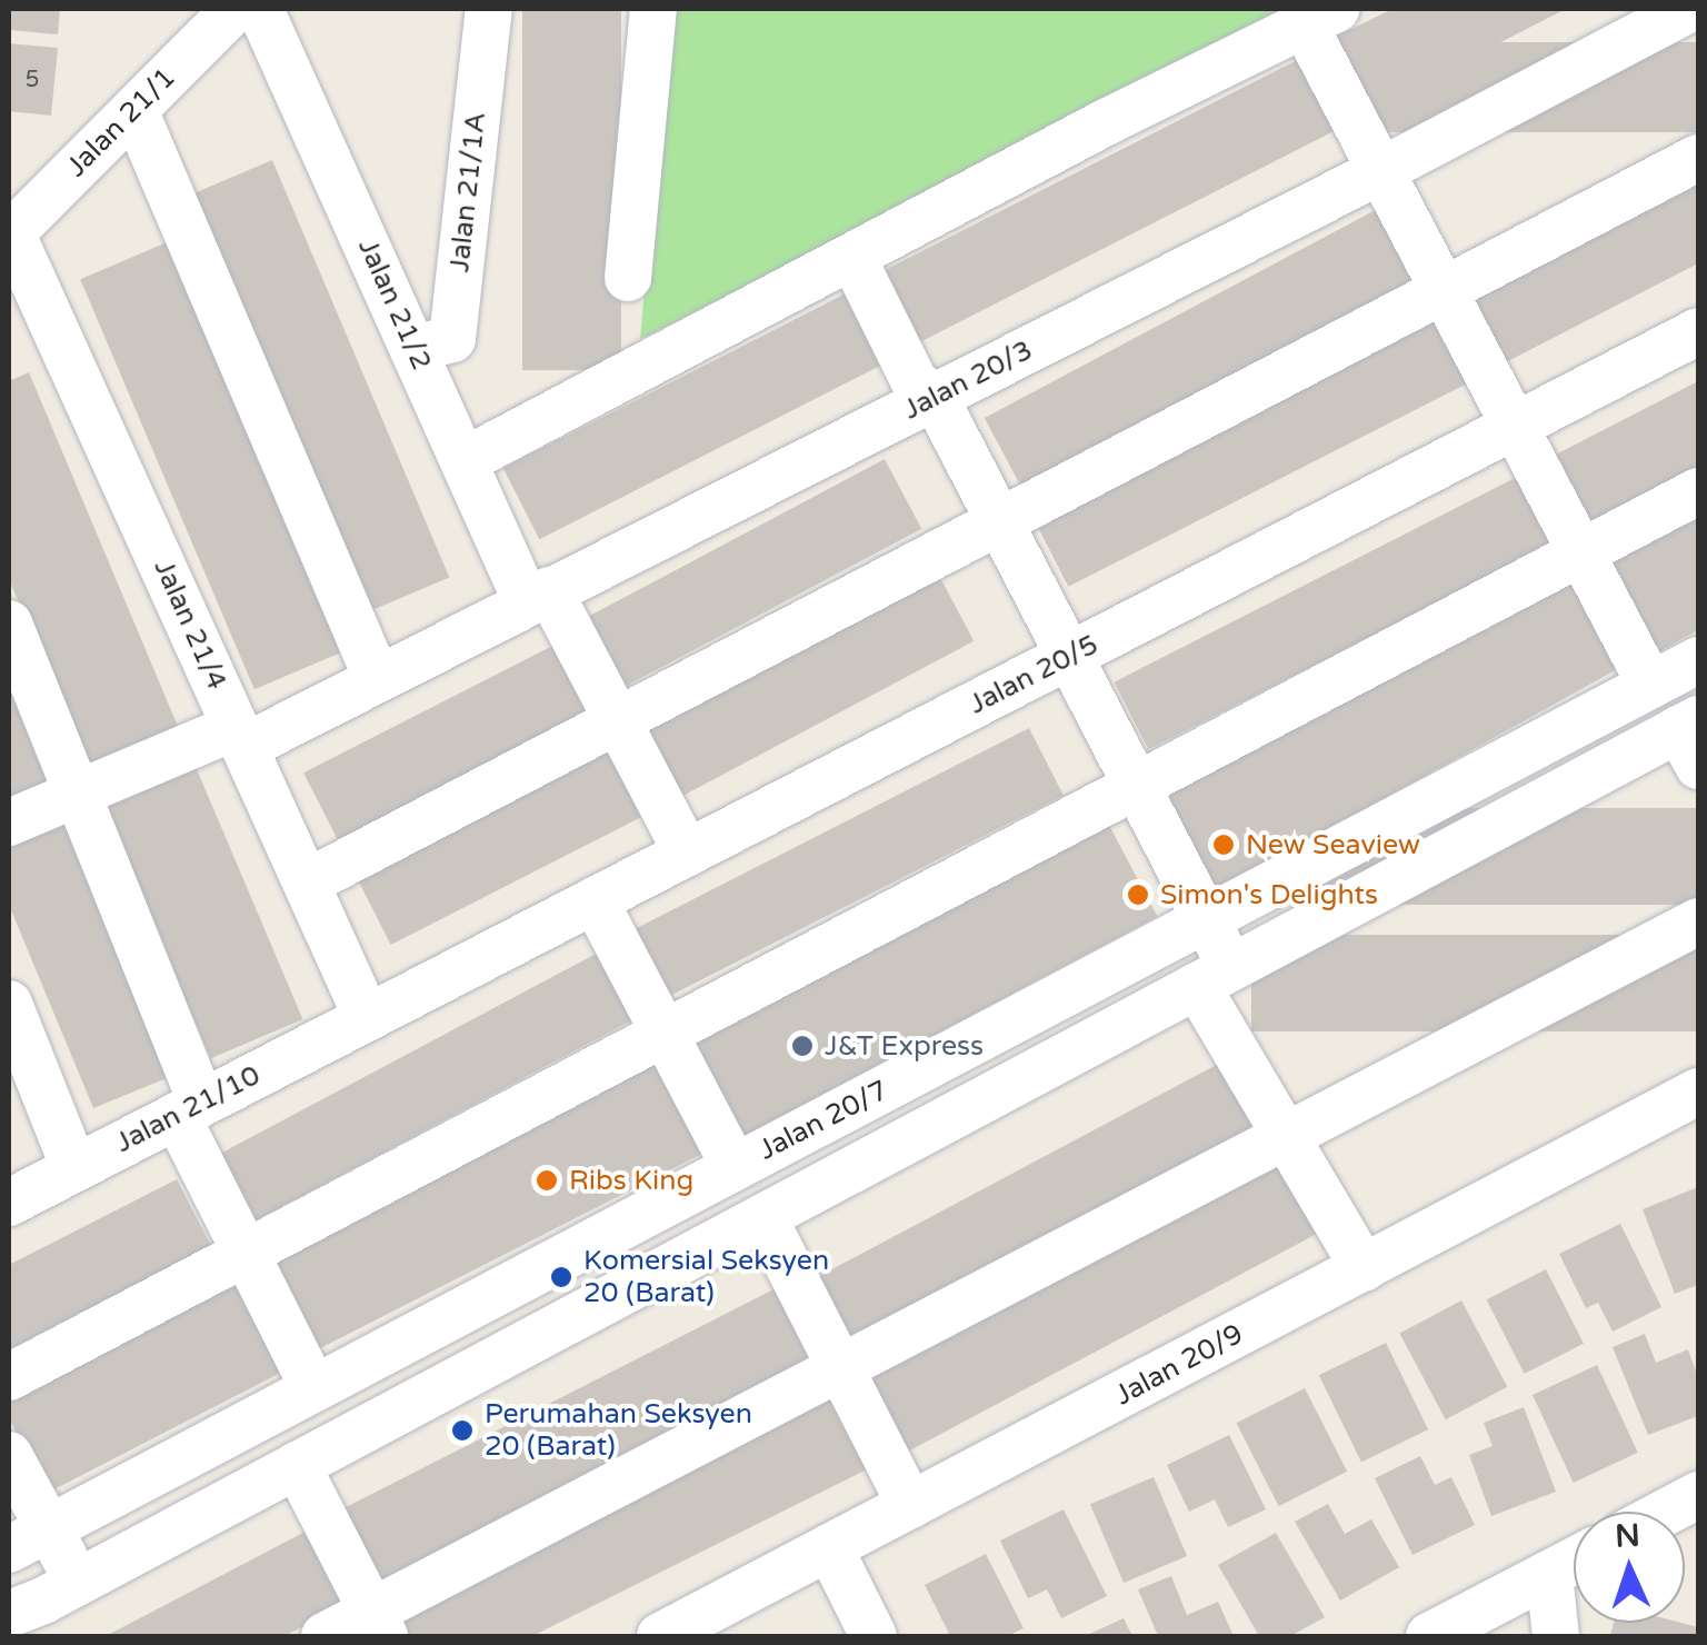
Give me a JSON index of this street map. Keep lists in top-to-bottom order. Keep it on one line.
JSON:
{"streets":{"street":["Jalan 21/1","Jalan 21/1A","Jalan 21/2","Jalan 20/3","Jalan 21/4","Jalan 20/5","Jalan 21/10","Jalan 20/7","Jalan 20/9"]},"crossings":[["Jalan 21/1","Jalan 21/4"],["Jalan 21/1A","Jalan 21/2"],["Jalan 21/2","Jalan 20/3"],["Jalan 21/2","Jalan 20/5"],["Jalan 20/3","Jalan 21/4"],["Jalan 21/4","Jalan 20/5"],["Jalan 21/4","Jalan 21/10"],["Jalan 20/5","Jalan 21/10"]],"places":["New Seaview","Simon's Delights","J&T Express","Ribs King","Komersial Seksyen 20 (Barat)","Perumahan Seksyen 20 (Barat)"],"house_numbers":["5"],"north":"top"}
